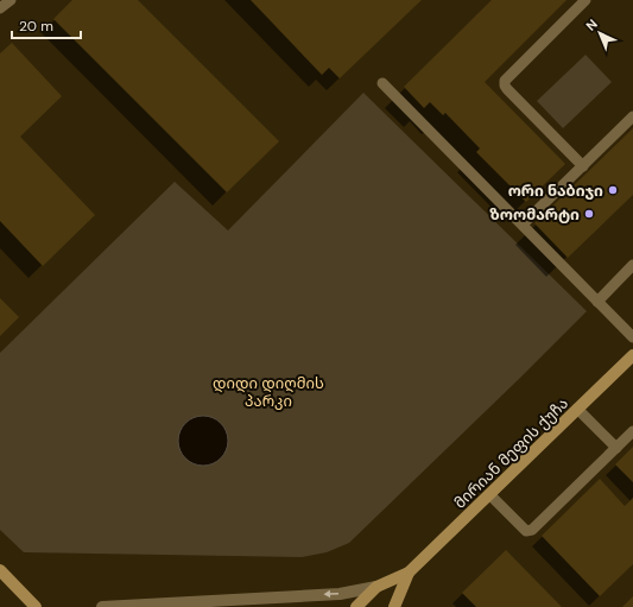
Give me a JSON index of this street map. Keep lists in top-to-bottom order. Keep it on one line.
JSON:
{"streets":{"main road":["მირიან მეფის ქუჩა"]},"one_way":["მირიან მეფის ქუჩა"],"parks":["დიდი დიღმის პარკი"],"places":["ორი ნაბიჯი","ზოომარტი"],"scale_bar":"20 m","north":"top left"}
